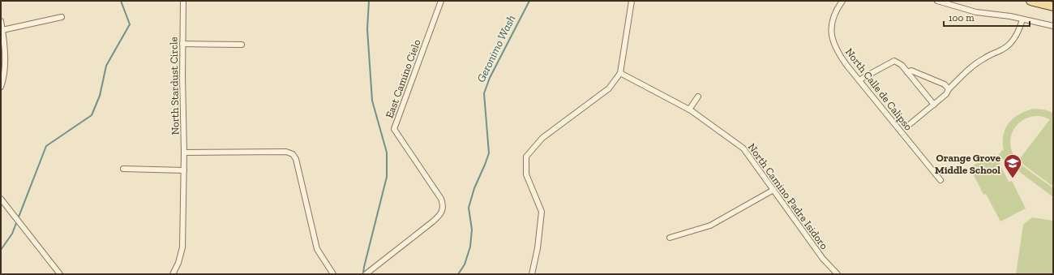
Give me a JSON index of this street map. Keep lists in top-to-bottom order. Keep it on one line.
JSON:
{"streets":{"street":["East Camino Cielo","North Stardust Circle","North Calle de Calipso","North Camino Padre Isidoro"]},"water":["Geronimo Wash"],"places":{"school or university":["Orange Grove Middle School"]},"scale_bar":"100 m"}
